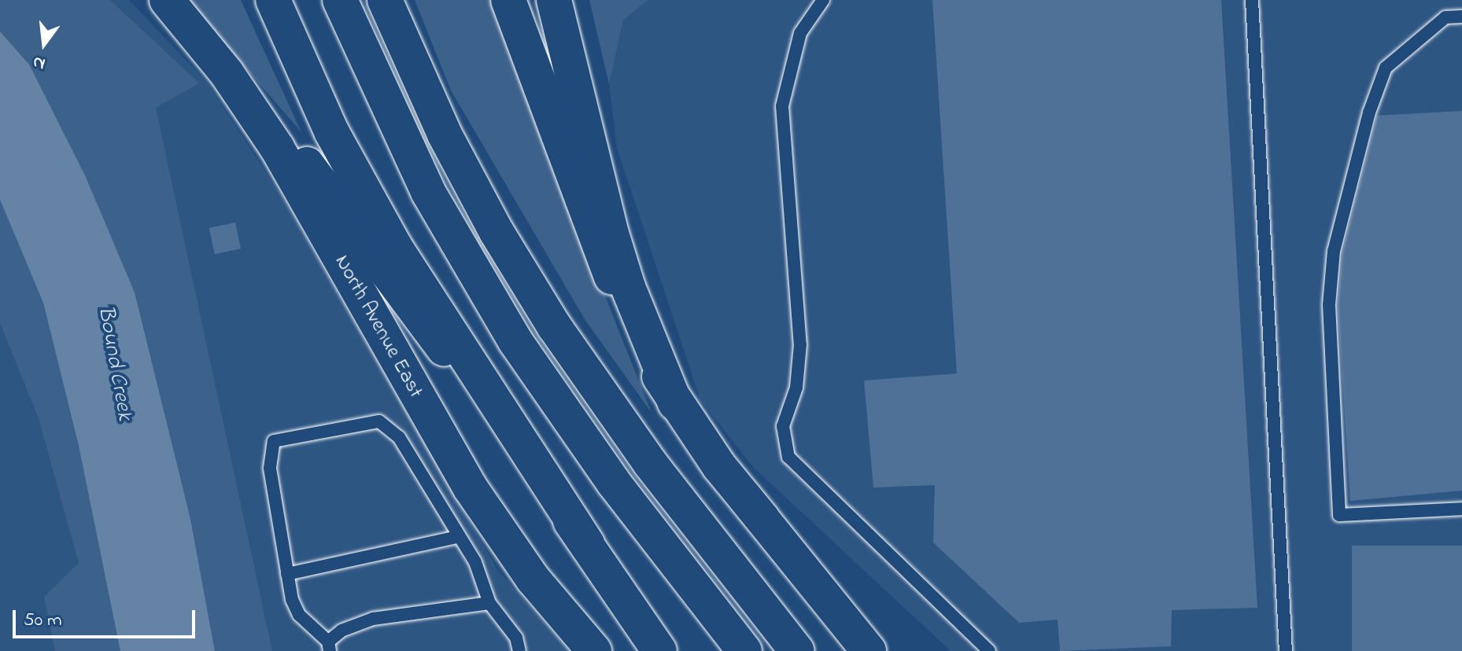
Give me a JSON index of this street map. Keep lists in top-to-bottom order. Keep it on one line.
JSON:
{"streets":{"main road":["North Avenue East"]},"water":["Bound Creek"],"scale_bar":"50 m","north":"bottom"}
